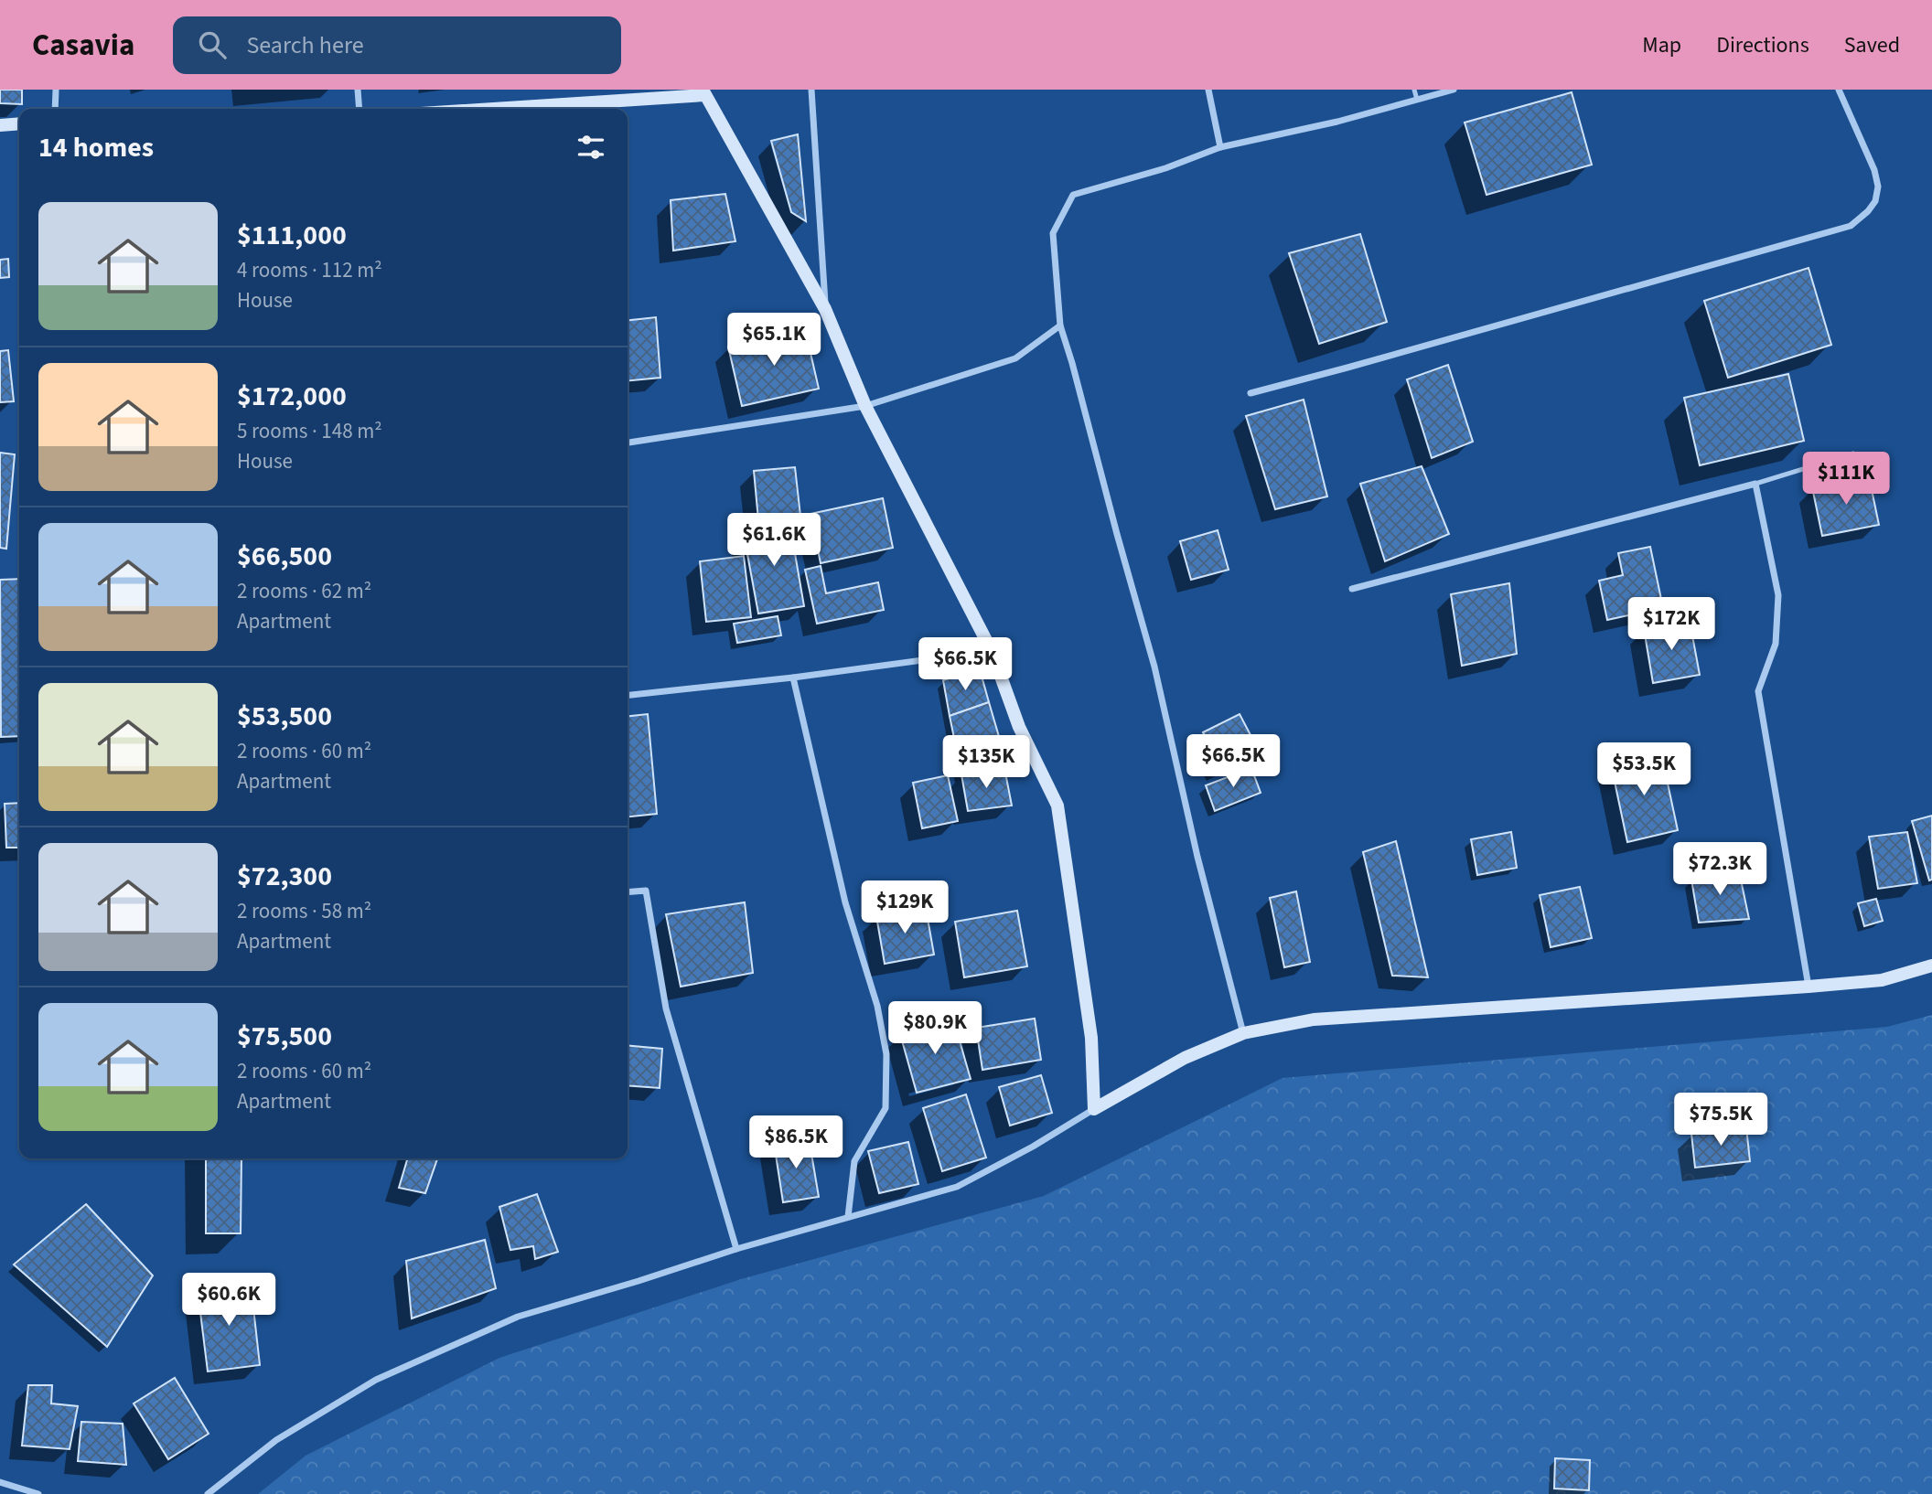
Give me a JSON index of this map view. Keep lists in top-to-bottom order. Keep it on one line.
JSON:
{"page":{"header":"Casavia","search":"Search here","nav":["Map","Directions","Saved"],"heading":"14 homes","list":[{"name":"$111,000","note":"4 rooms · 112 m² · House"},{"name":"$172,000","note":"5 rooms · 148 m² · House"},{"name":"$66,500","note":"2 rooms · 62 m² · Apartment"},{"name":"$53,500","note":"2 rooms · 60 m² · Apartment"},{"name":"$72,300","note":"2 rooms · 58 m² · Apartment"},{"name":"$75,500","note":"2 rooms · 60 m² · Apartment"}],"price":["$65.1K","$111K","$61.6K","$172K","$66.5K","$66.5K","$135K","$53.5K","$72.3K","$129K","$80.9K","$75.5K","$86.5K","$60.6K"]}}
